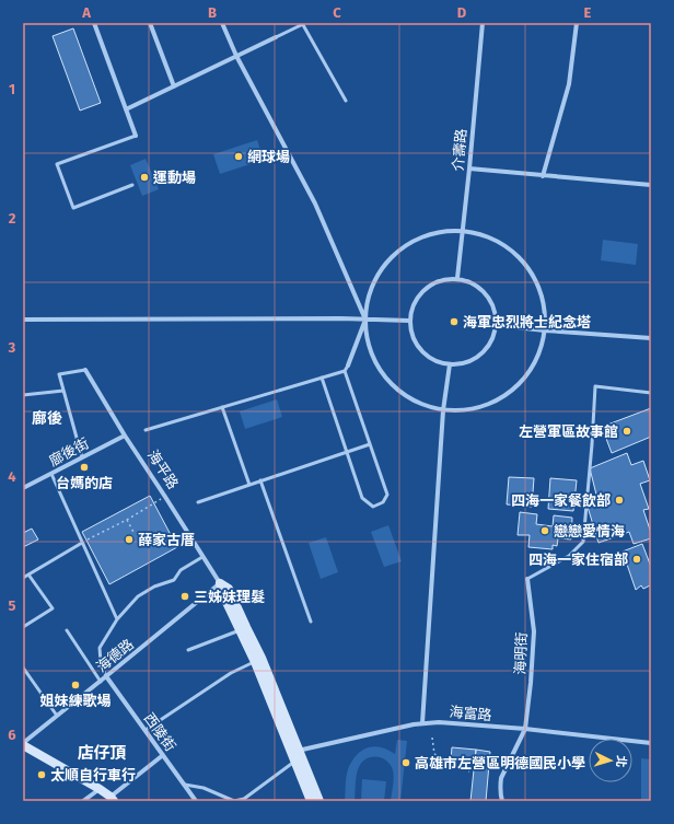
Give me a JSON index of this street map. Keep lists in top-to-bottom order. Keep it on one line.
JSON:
{"streets":{"street":["介壽路","廍後街","海平路","海明街","海德路","海富路","西陵街"]},"crossings":[["廍後街","海平路"],["海平路","海德路"],["海平路","海富路"],["海明街","海富路"],["海德路","西陵街"]],"districts":["廍後","店仔頂"],"places":["網球場","運動場","海軍忠烈將士紀念塔","左營軍區故事館","台媽的店","四海一家餐飲部","戀戀愛情海","薛家古厝","四海一家住宿部","三姊妹理髮","姐妹練歌場","高雄市左營區明德國民小學","太順自行車行"],"north":"right","grid":{"columns":["A","B","C","D","E"],"rows":["1","2","3","4","5","6"]}}
